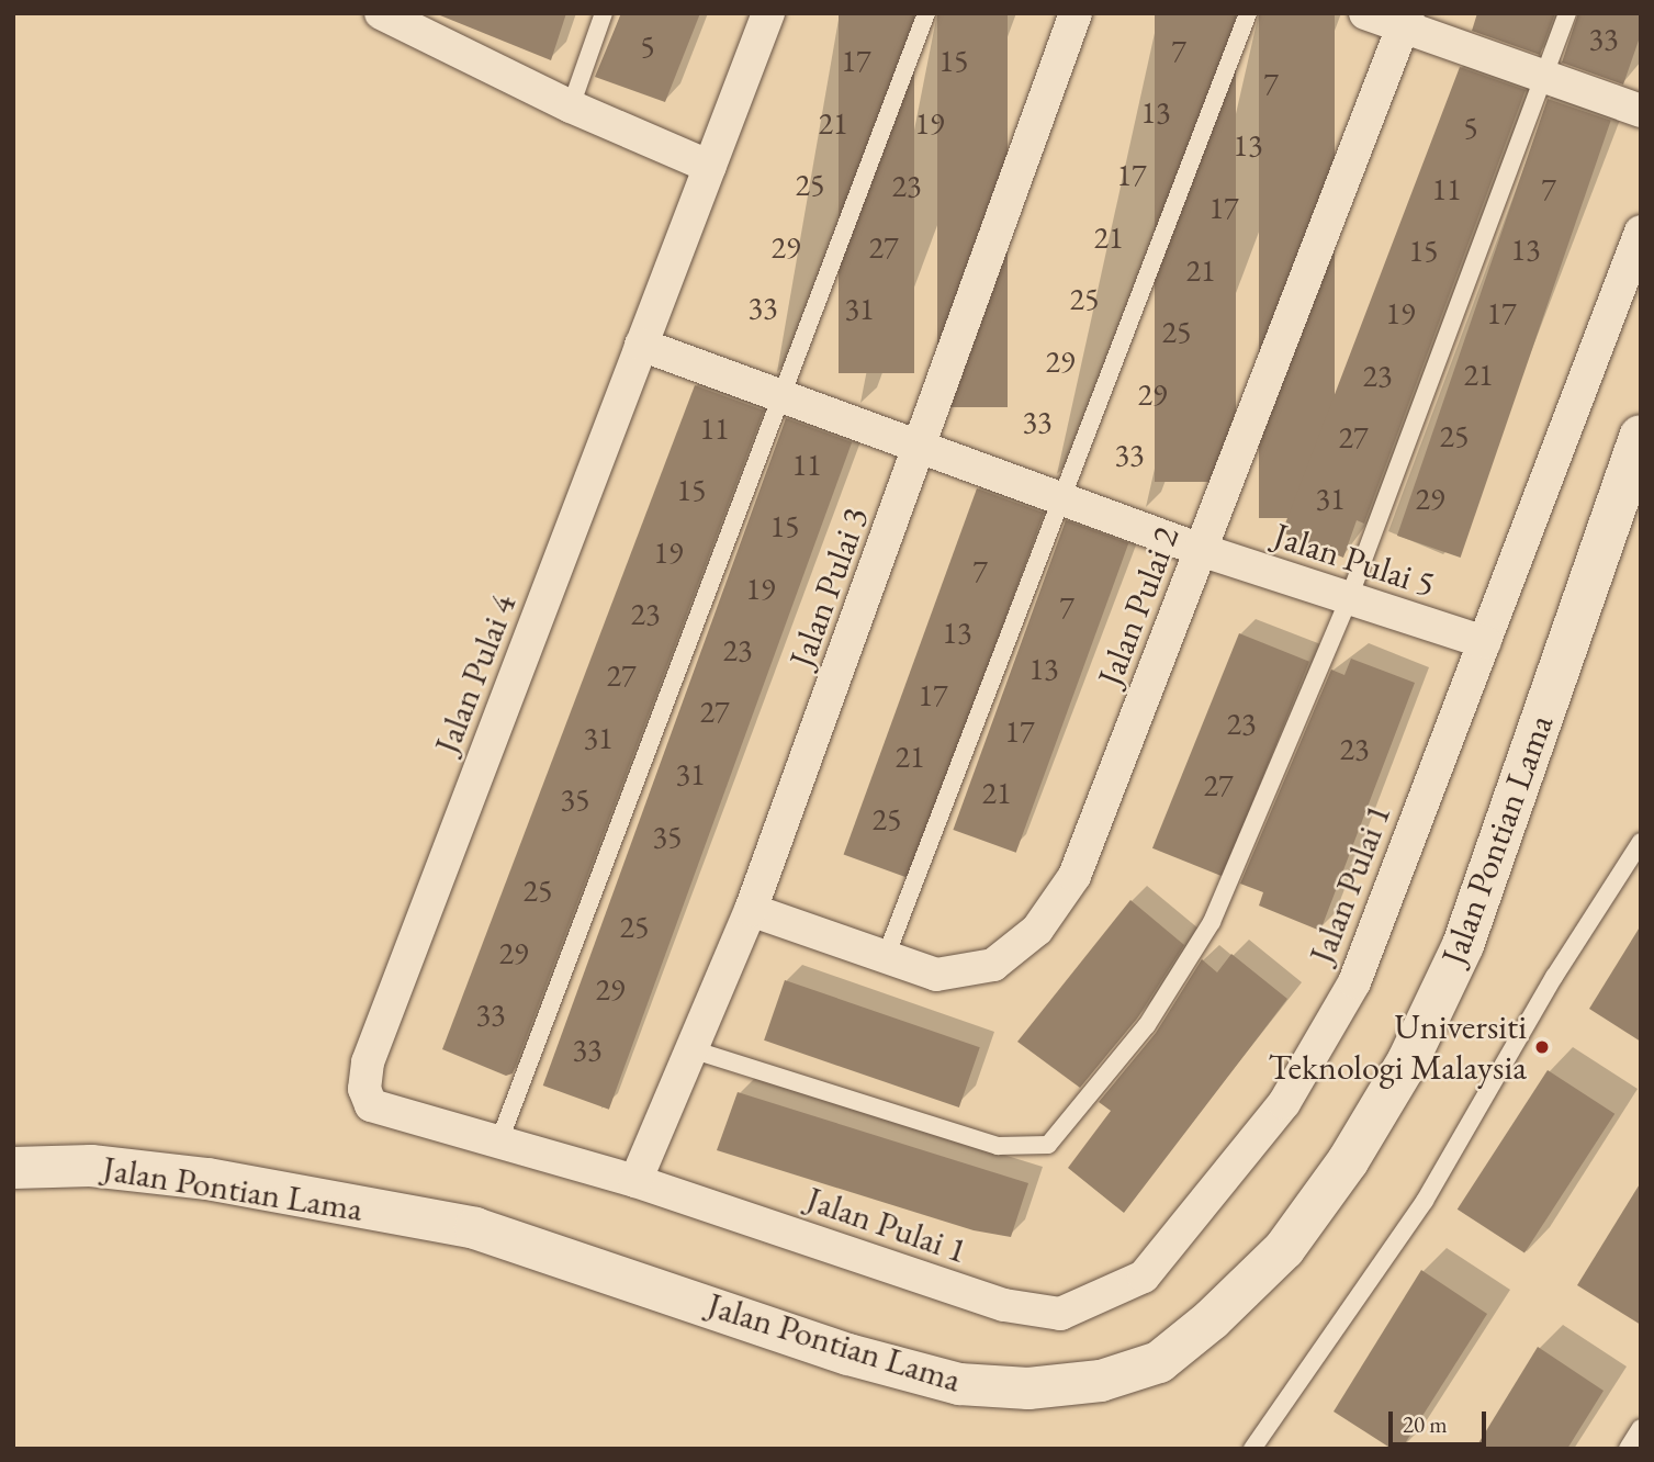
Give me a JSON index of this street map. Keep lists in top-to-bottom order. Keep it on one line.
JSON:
{"streets":{"street":["Jalan Pulai 5","Jalan Pulai 3","Jalan Pulai 2","Jalan Pulai 4","Jalan Pontian Lama","Jalan Pulai 1"]},"crossings":[["Jalan Pulai 5","Jalan Pulai 3"],["Jalan Pulai 5","Jalan Pulai 2"],["Jalan Pulai 5","Jalan Pulai 4"],["Jalan Pulai 5","Jalan Pulai 1"],["Jalan Pulai 3","Jalan Pulai 2"],["Jalan Pulai 3","Jalan Pulai 4"],["Jalan Pulai 3","Jalan Pulai 1"],["Jalan Pulai 4","Jalan Pulai 1"]],"places":["Universiti Teknologi Malaysia"],"house_numbers":["33","5","7","17","15","7","13","21","19","5","13","17","25","23","11","7","17","21","29","27","13","15","21","25","33","31","19","17","25","29","21","23","29","33","11","25","27","33","11","15","31","29","15","19","7","19","7","23","13","23","13","27","17","27","23","17","31","23","21","31","27","21","35","25","35","25","25","29","29","33","33"],"scale_bar":"20 m"}
